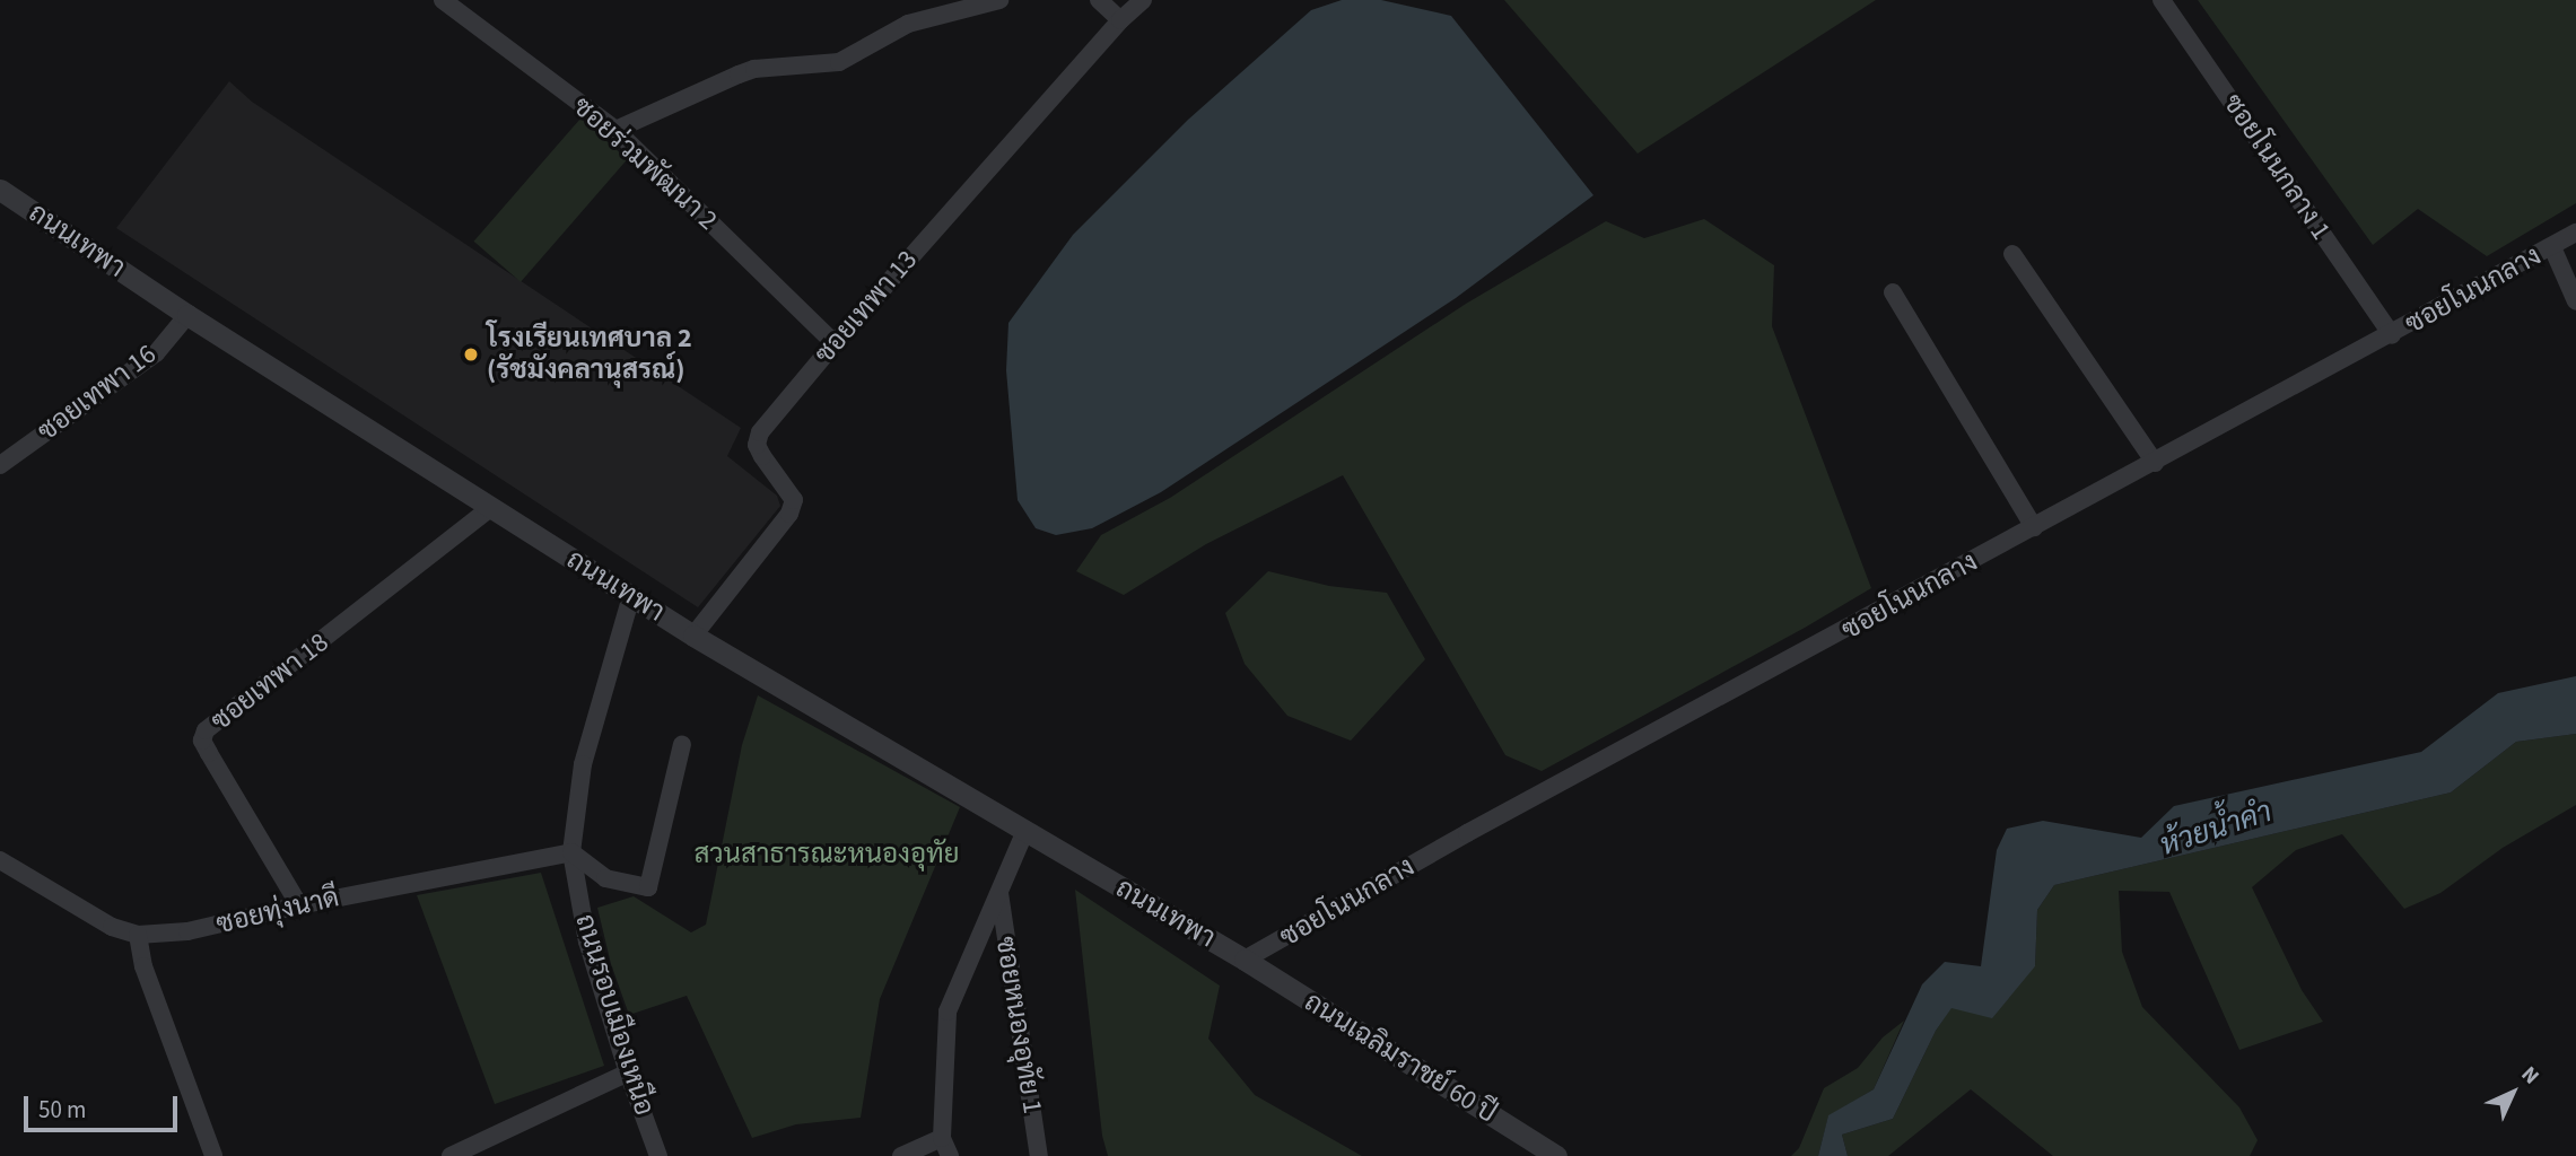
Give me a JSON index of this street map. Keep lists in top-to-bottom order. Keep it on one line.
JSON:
{"streets":{"street":["ซอยร่วมพัฒนา 2","ซอยโนนกลาง 1","ถนนเทพา","ซอยโนนกลาง","ซอยเทพา 13","ซอยเทพา 16","ซอยเทพา 18","ซอยทุ่งนาดี","ถนนรอบเมืองเหนือ","ซอยหนองอุทัย 1","ถนนเฉลิมราชย์ 60 ปี"]},"crossings":[["ซอยร่วมพัฒนา 2","ซอยเทพา 13"],["ซอยโนนกลาง 1","ซอยโนนกลาง"],["ถนนเทพา","ซอยโนนกลาง"],["ถนนเทพา","ซอยเทพา 13"],["ถนนเทพา","ซอยเทพา 16"],["ถนนเทพา","ซอยเทพา 18"],["ถนนเทพา","ถนนรอบเมืองเหนือ"],["ถนนเทพา","ถนนเฉลิมราชย์ 60 ปี"],["ซอยโนนกลาง","ถนนเฉลิมราชย์ 60 ปี"],["ซอยเทพา 18","ซอยทุ่งนาดี"],["ซอยทุ่งนาดี","ถนนรอบเมืองเหนือ"]],"water":["ห้วยน้ำคำ"],"parks":["สวนสาธารณะหนองอุทัย"],"places":["โรงเรียนเทศบาล 2 (รัชมังคลานุสรณ์)"],"scale_bar":"50 m","north":"top right"}
